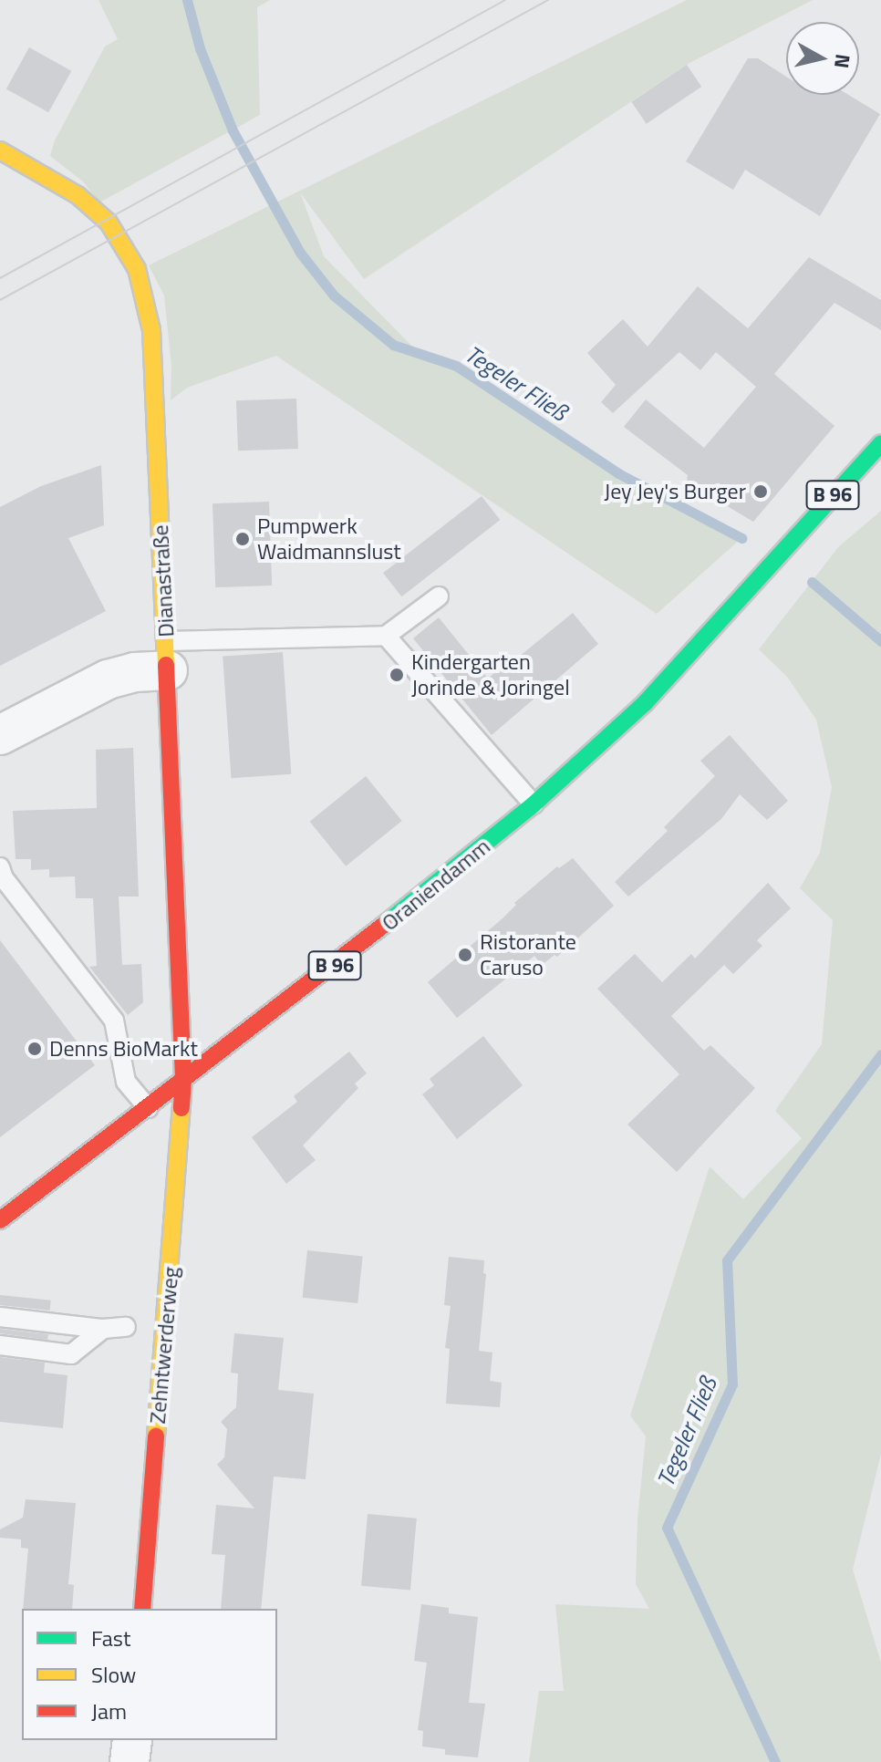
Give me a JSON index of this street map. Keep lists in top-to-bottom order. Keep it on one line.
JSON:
{"streets":{"street":["B 96","Dianastraße","Oraniendamm","Zehntwerderweg"]},"crossings":[["Dianastraße","Oraniendamm"],["Dianastraße","Zehntwerderweg"],["Oraniendamm","Zehntwerderweg"]],"water":["Tegeler Fließ"],"places":["Jey Jey's Burger","Pumpwerk Waidmannslust","Kindergarten Jorinde & Joringel","Ristorante Caruso","Denns BioMarkt"],"legend":["Fast","Slow","Jam"],"north":"right"}
